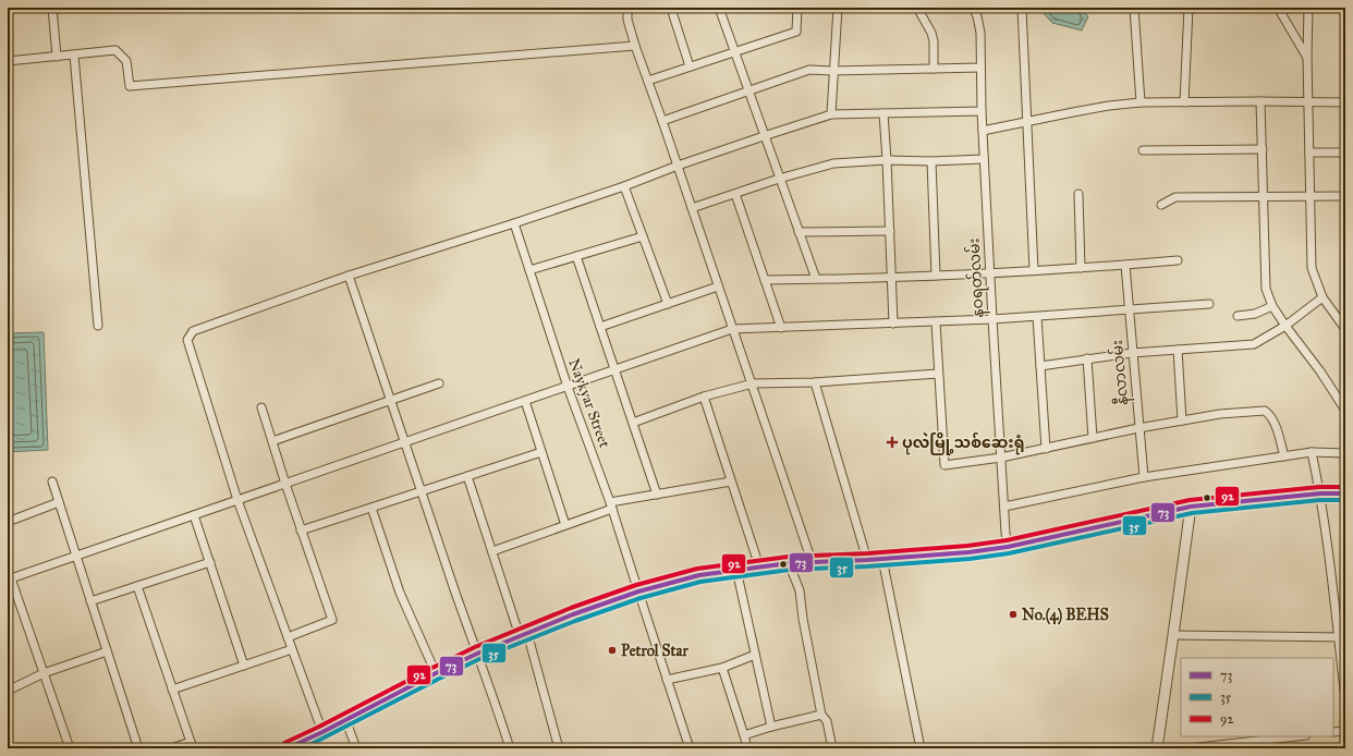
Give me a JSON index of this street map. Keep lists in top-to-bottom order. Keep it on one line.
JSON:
{"streets":{"street":["နဝရတ်လမ်း","နီလာလမ်း","Naykyar Street"]},"places":{"health":["ပုလဲမြို့သစ်ဆေးရုံ"],"other":["No.(4) BEHS","Petrol Star"]},"lines":["transit line 92","transit line 73","transit line 35"],"legend":["73","35","92"]}
